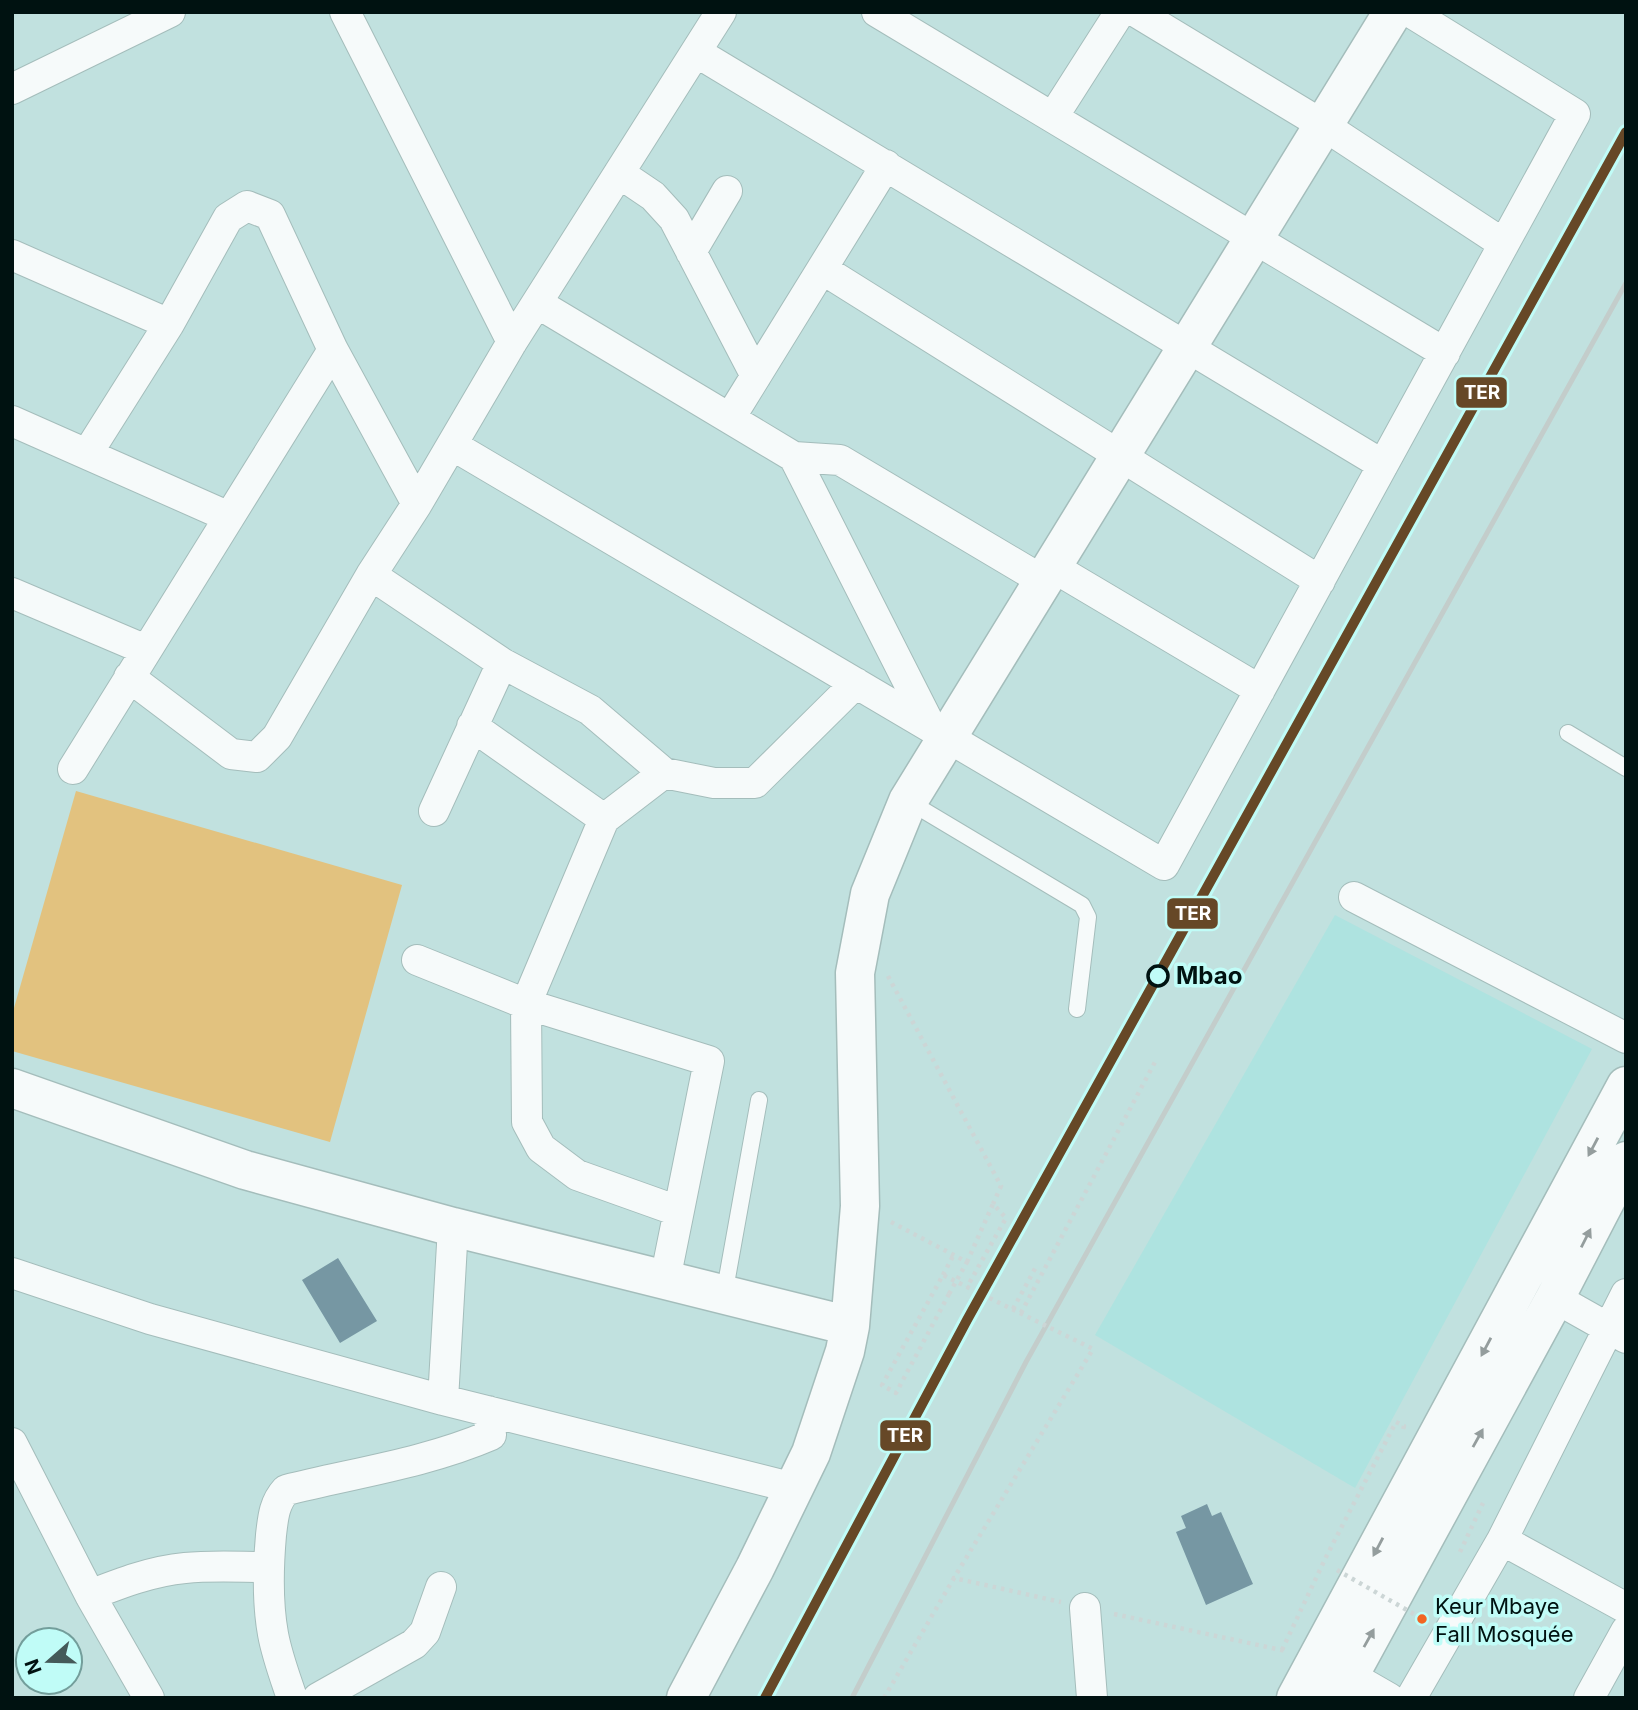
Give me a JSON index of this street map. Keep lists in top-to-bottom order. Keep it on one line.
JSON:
{"places":["Mbao","Keur Mbaye Fall Mosquée"],"lines":["transit line TER"],"north":"left"}
